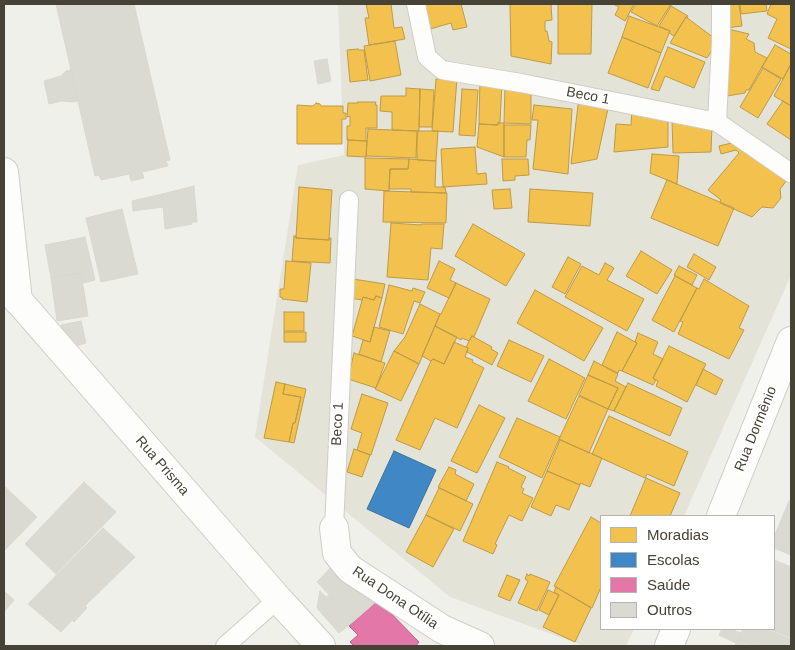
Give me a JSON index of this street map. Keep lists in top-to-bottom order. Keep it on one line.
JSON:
{"streets":{"street":["Rua Dormênio","Rua Prisma","Rua Dona Otília"],"lane":["Beco 1"]},"crossings":[["Beco 1","Rua Dona Otília"]],"legend":["Moradias","Escolas","Saúde","Outros"]}
